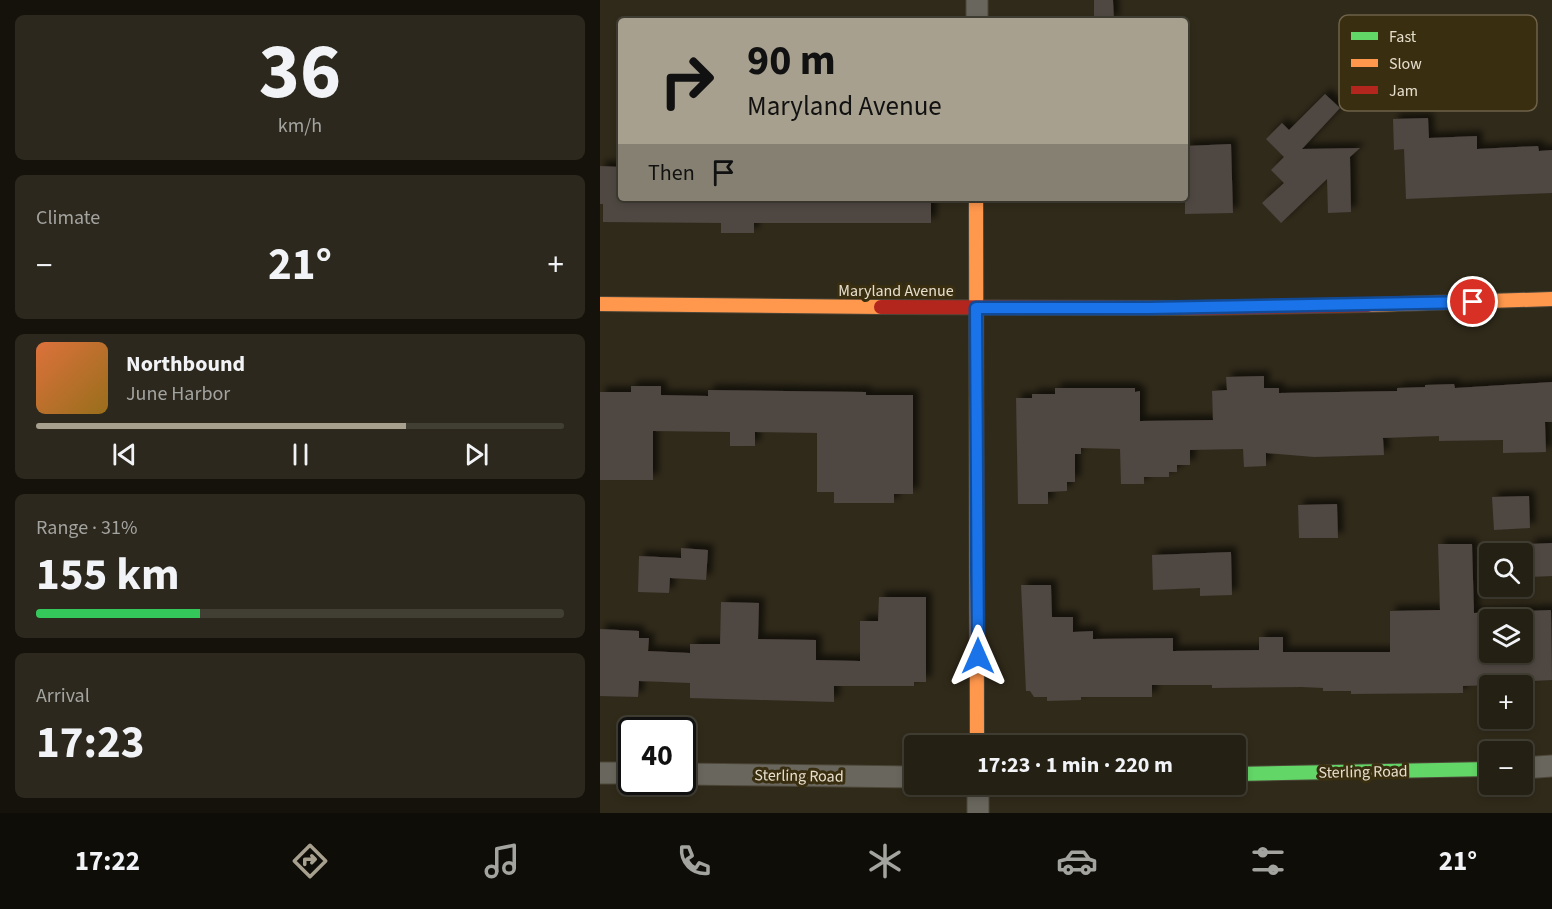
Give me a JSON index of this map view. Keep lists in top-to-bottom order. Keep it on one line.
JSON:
{"streets":{"street":["Maryland Avenue","Sterling Road"]},"legend":["Fast","Slow","Jam"],"page":{"tile":[["36","km/h"],"Climate",["Range · 31%","155 km"],["Arrival","17:23"]],"turn":["90 m","Maryland Avenue"],"then":"Then","heat":["−","21°","+"],"song":["Northbound","June Harbor"],"map_buttons":["+","−"],"limit":"40","trip":"17:23 · 1 min · 220 m","tabs":["17:22","21°"]}}
